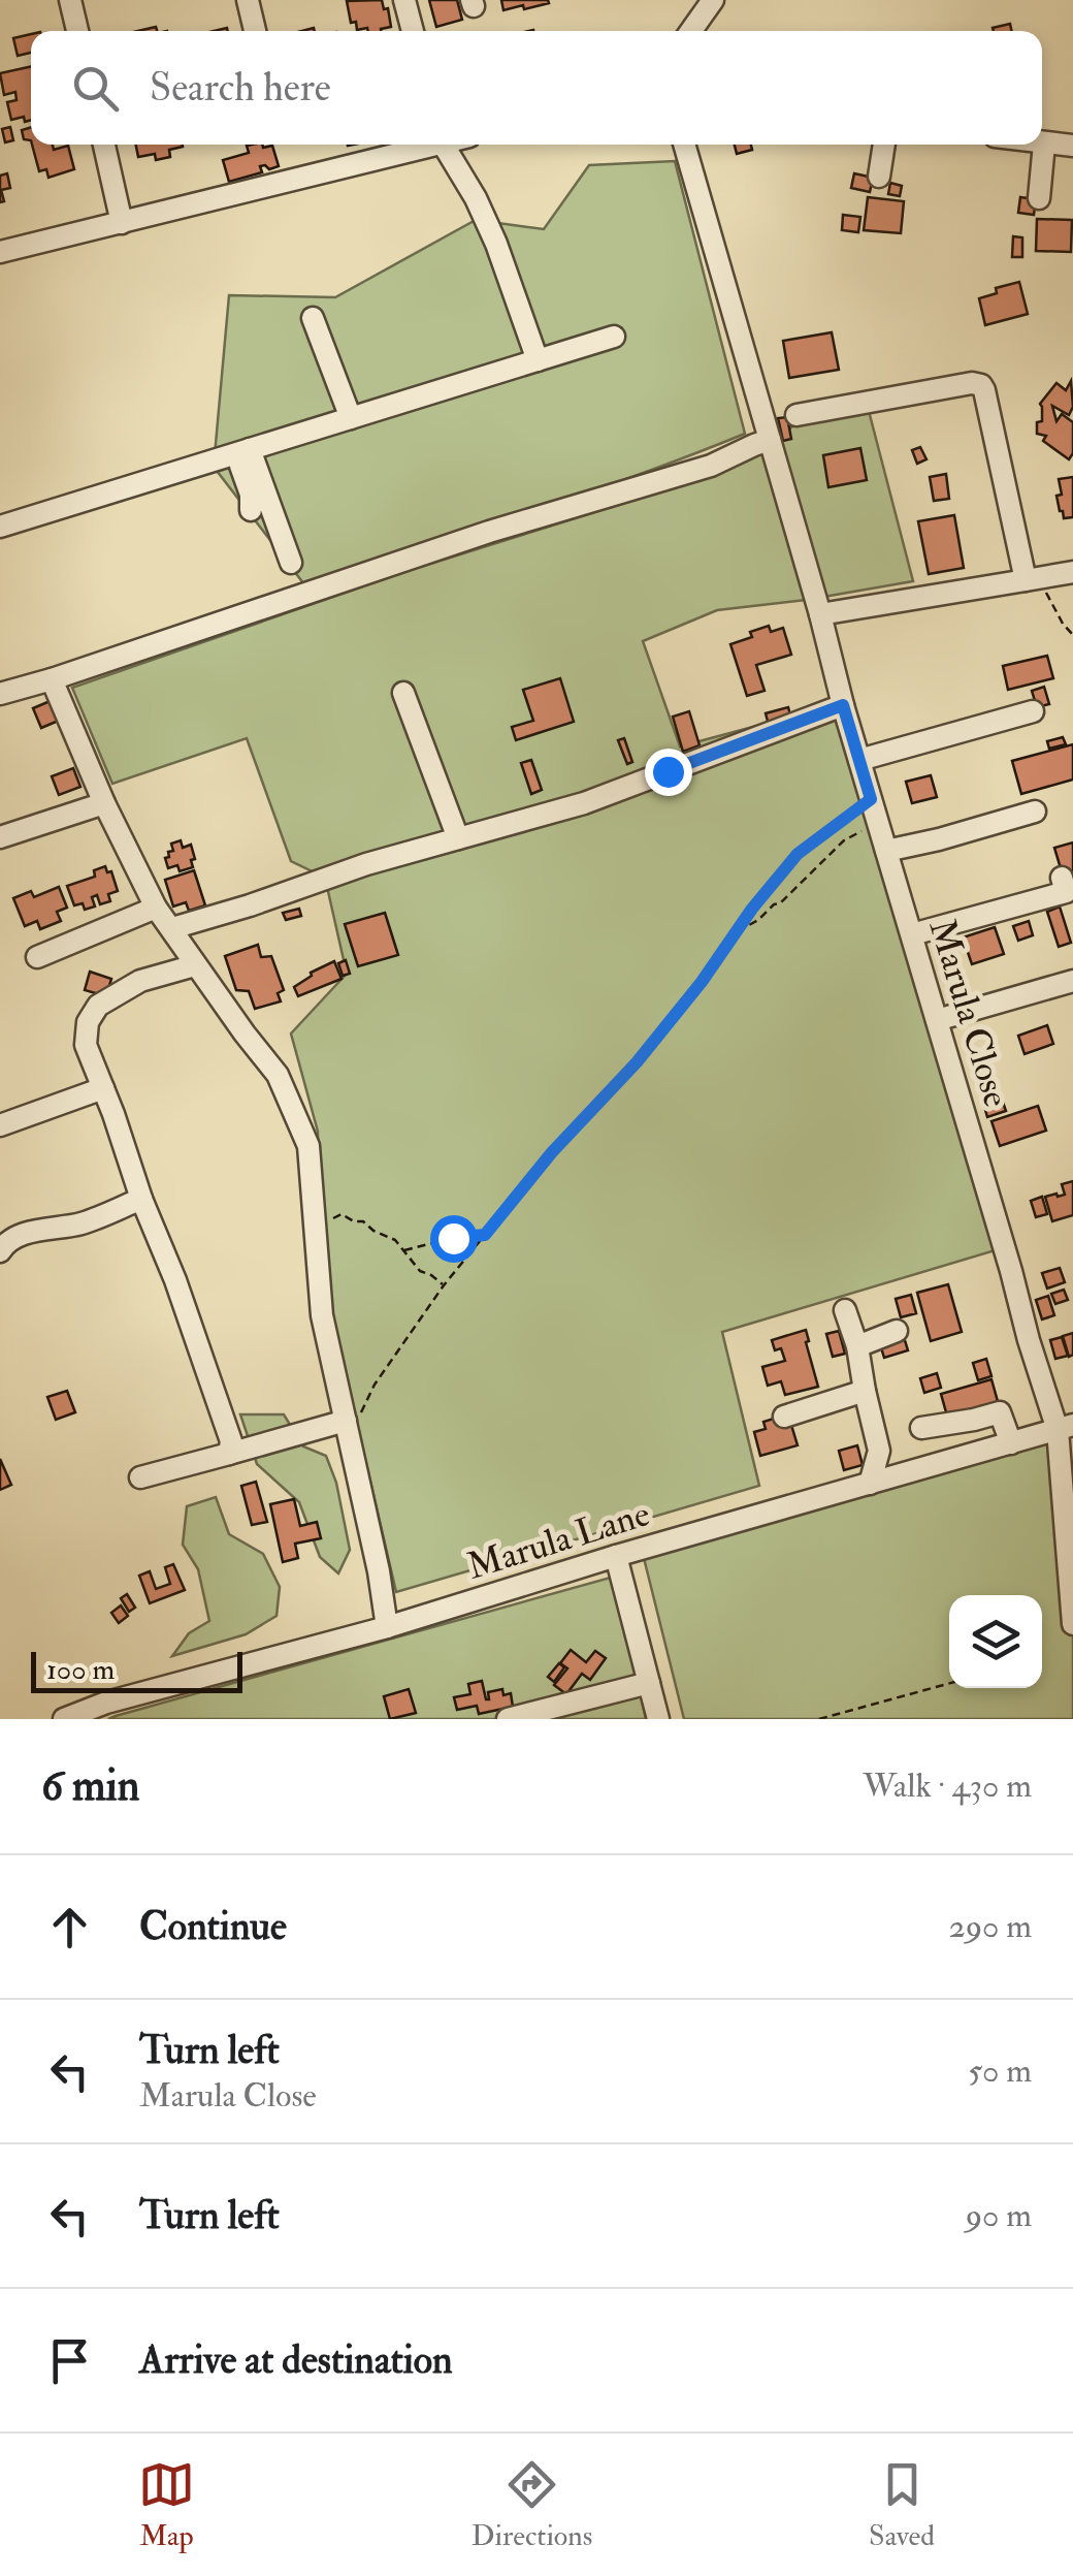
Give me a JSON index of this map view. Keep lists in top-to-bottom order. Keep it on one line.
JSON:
{"streets":{"street":["Marula Close","Marula Lane"]},"crossings":[["Marula Close","Marula Lane"]],"scale_bar":"100 m","page":{"search":"Search here","scale":"100 m","heading":["6 min","Walk · 430 m"],"list":[["Continue","290 m"],["Turn left","Marula Close","50 m"],["Turn left","90 m"],"Arrive at destination"],"nav":["Map","Directions","Saved"]}}
